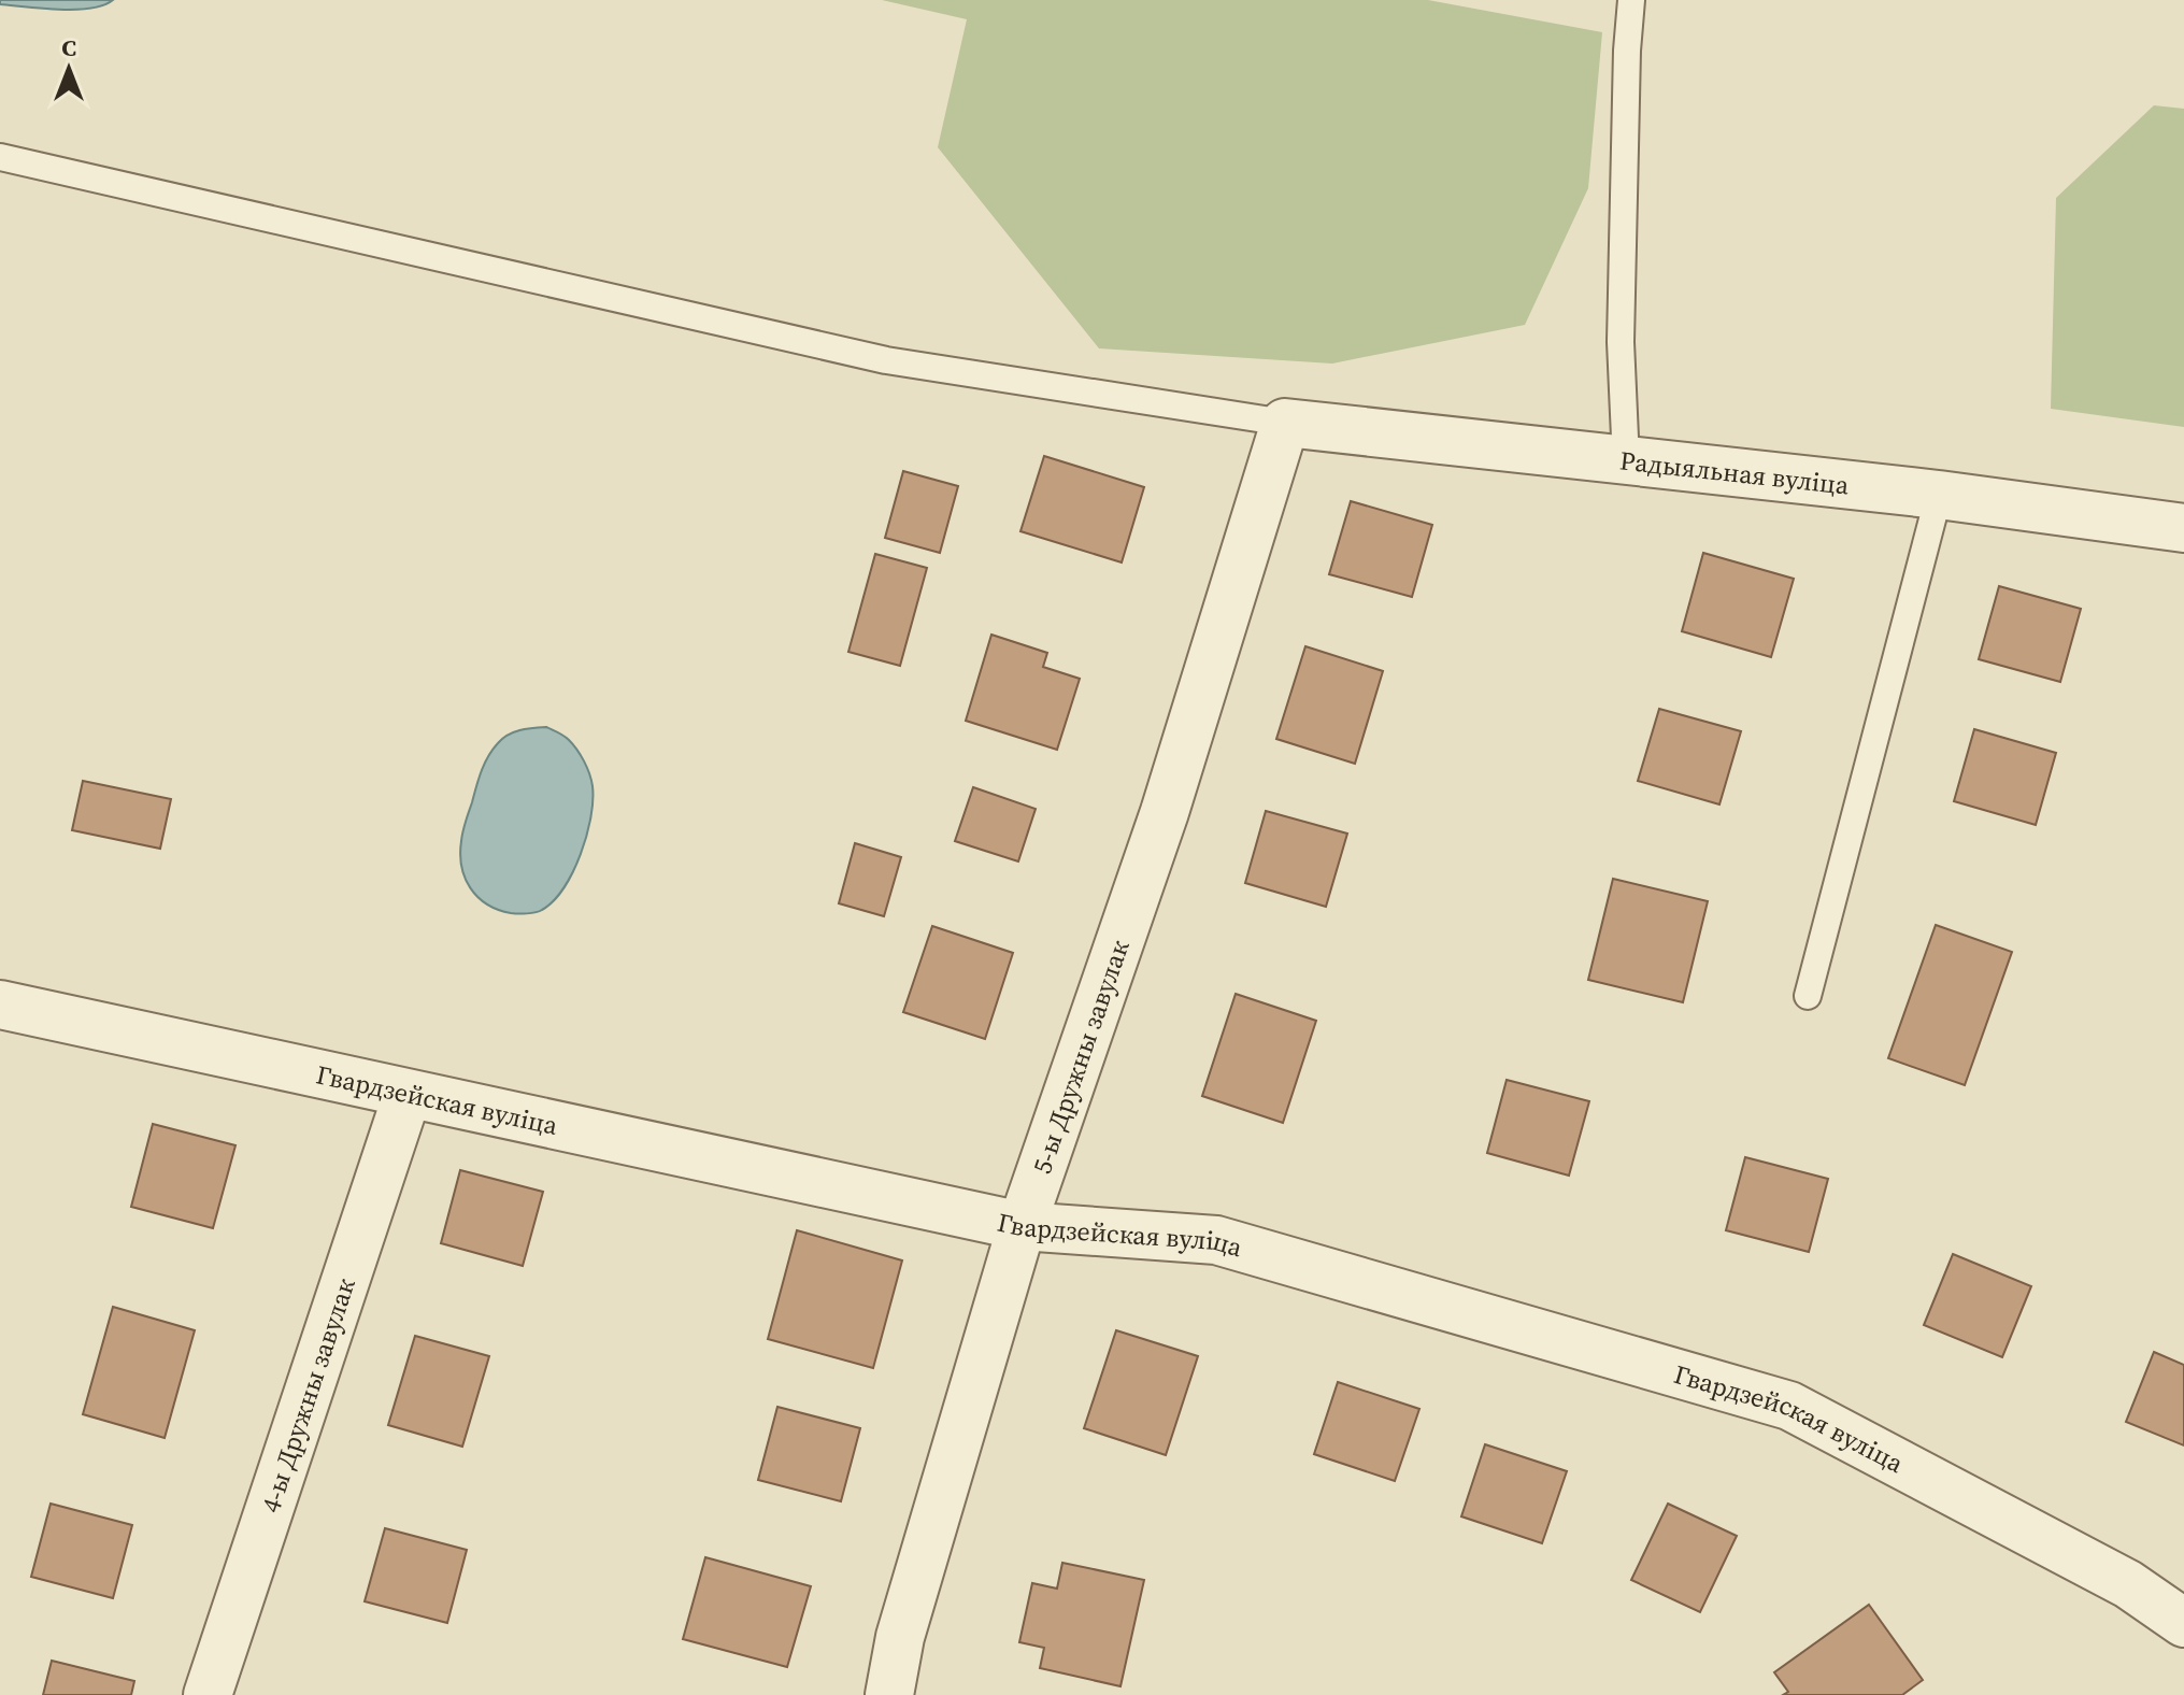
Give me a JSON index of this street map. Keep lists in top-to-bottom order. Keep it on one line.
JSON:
{"streets":{"street":["Радыяльная вуліца","5-ы Дружны завулак","Гвардзейская вуліца","4-ы Дружны завулак"]},"crossings":[["Радыяльная вуліца","5-ы Дружны завулак"],["5-ы Дружны завулак","Гвардзейская вуліца"],["Гвардзейская вуліца","4-ы Дружны завулак"]],"north":"top"}
